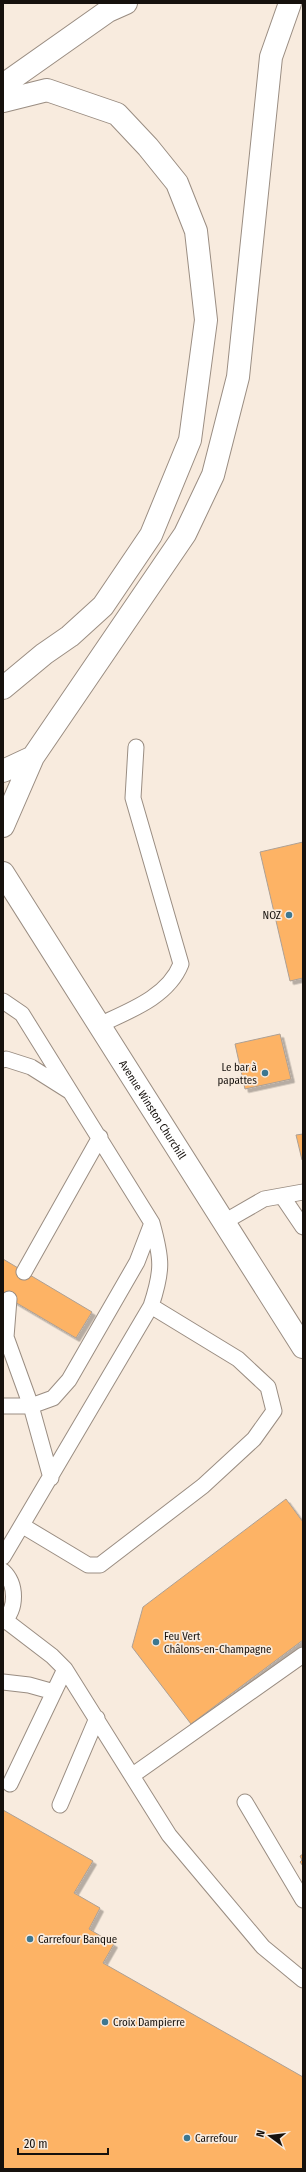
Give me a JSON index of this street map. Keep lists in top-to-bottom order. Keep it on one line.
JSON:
{"streets":{"main road":["Avenue Winston Churchill"]},"places":["NOZ","Le bar à papattes","Feu Vert Châlons-en-Champagne","Carrefour Banque","Croix Dampierre","Carrefour"],"scale_bar":"20 m","north":"left"}
